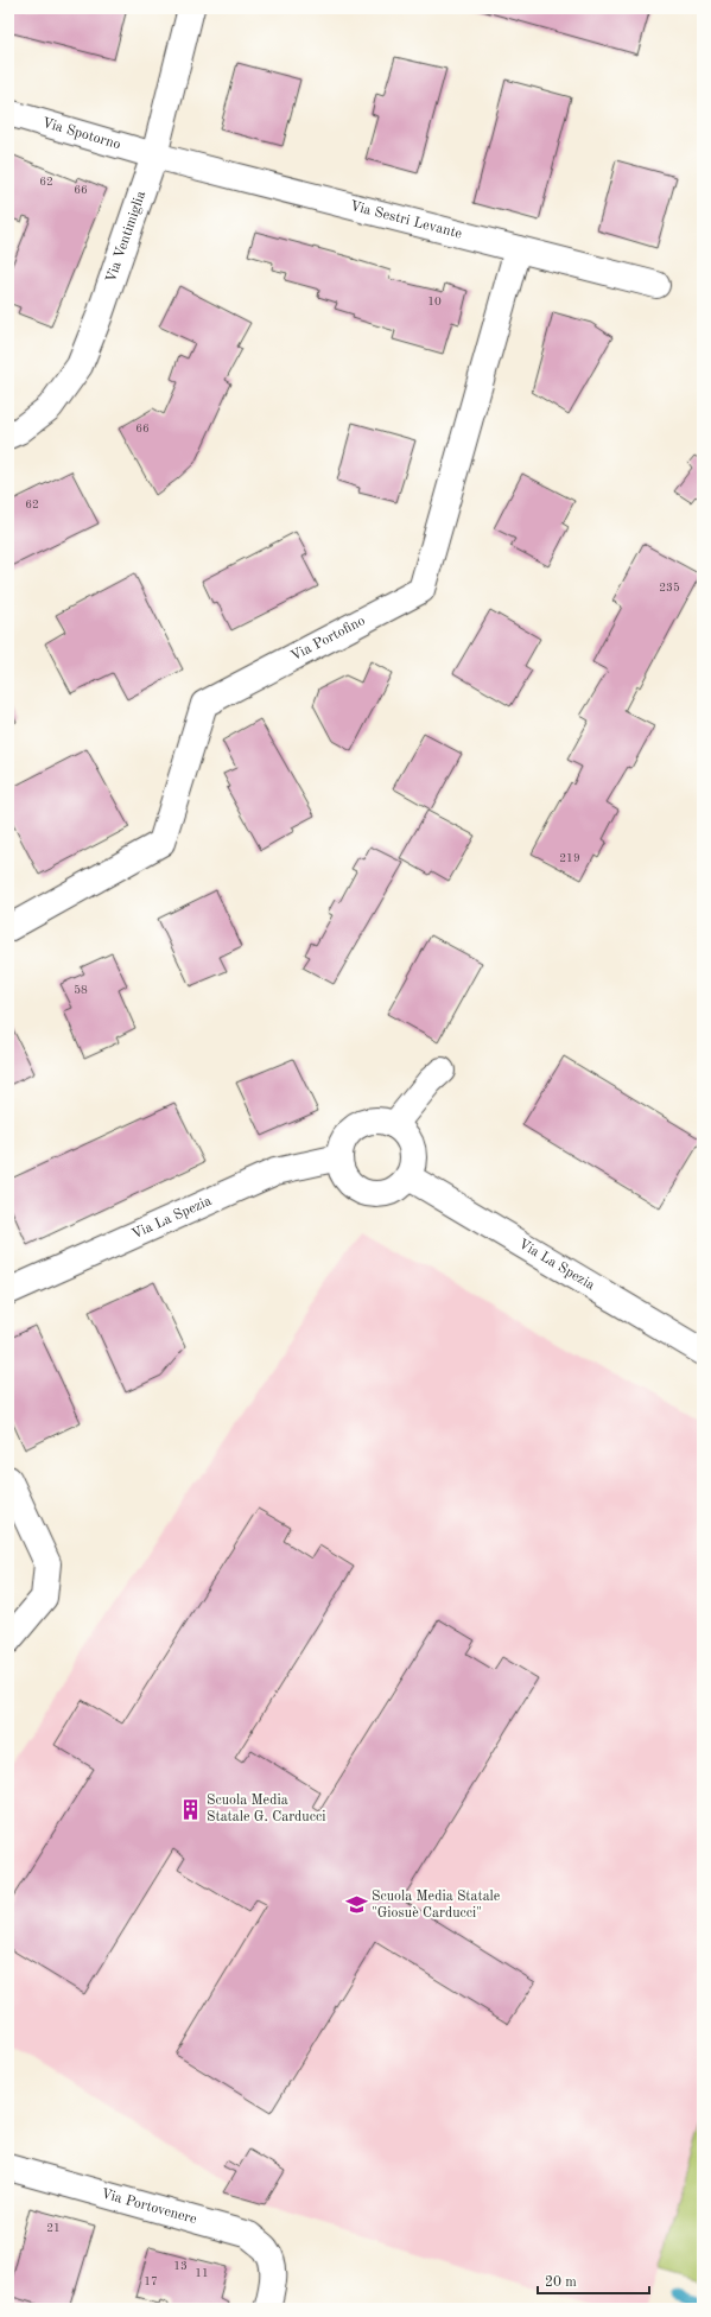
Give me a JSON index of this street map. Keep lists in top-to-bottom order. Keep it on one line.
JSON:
{"streets":{"street":["Via Spotorno","Via Sestri Levante","Via Ventimiglia","Via Portofino","Via La Spezia","Via Portovenere"]},"crossings":[["Via Spotorno","Via Sestri Levante"],["Via Spotorno","Via Ventimiglia"],["Via Sestri Levante","Via Ventimiglia"],["Via Sestri Levante","Via Portofino"]],"places":{"building":["Scuola Media Statale G. Carducci"],"school or university":["Scuola Media Statale \"Giosuè Carducci\""]},"house_numbers":["62","66","10","66","62","235","219","58","21","13","11","17"],"scale_bar":"20 m"}
